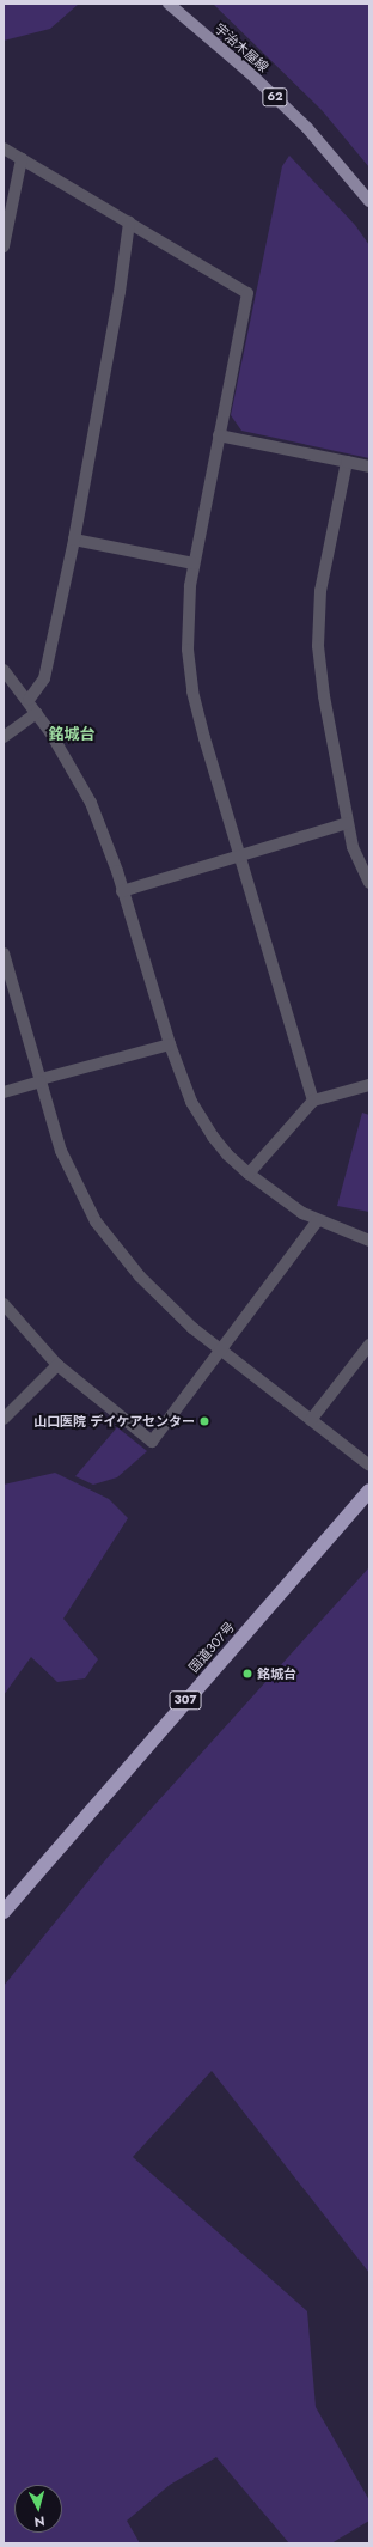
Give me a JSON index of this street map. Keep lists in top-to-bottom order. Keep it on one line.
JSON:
{"streets":{"highway":["国道307号","307"],"main road":["宇治木屋線","62"]},"districts":["銘城台"],"places":["山口医院 デイケアセンター","銘城台"],"north":"bottom"}
